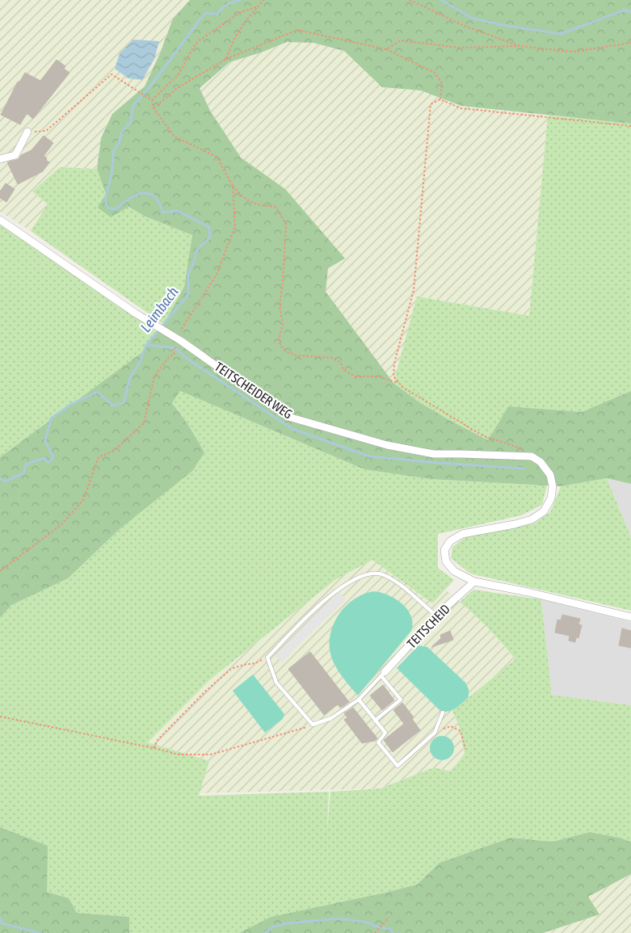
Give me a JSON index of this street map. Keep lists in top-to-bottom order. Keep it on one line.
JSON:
{"streets":{"street":["TEITSCHEIDER WEG","TEITSCHEID"]},"water":["Leimbach"]}
